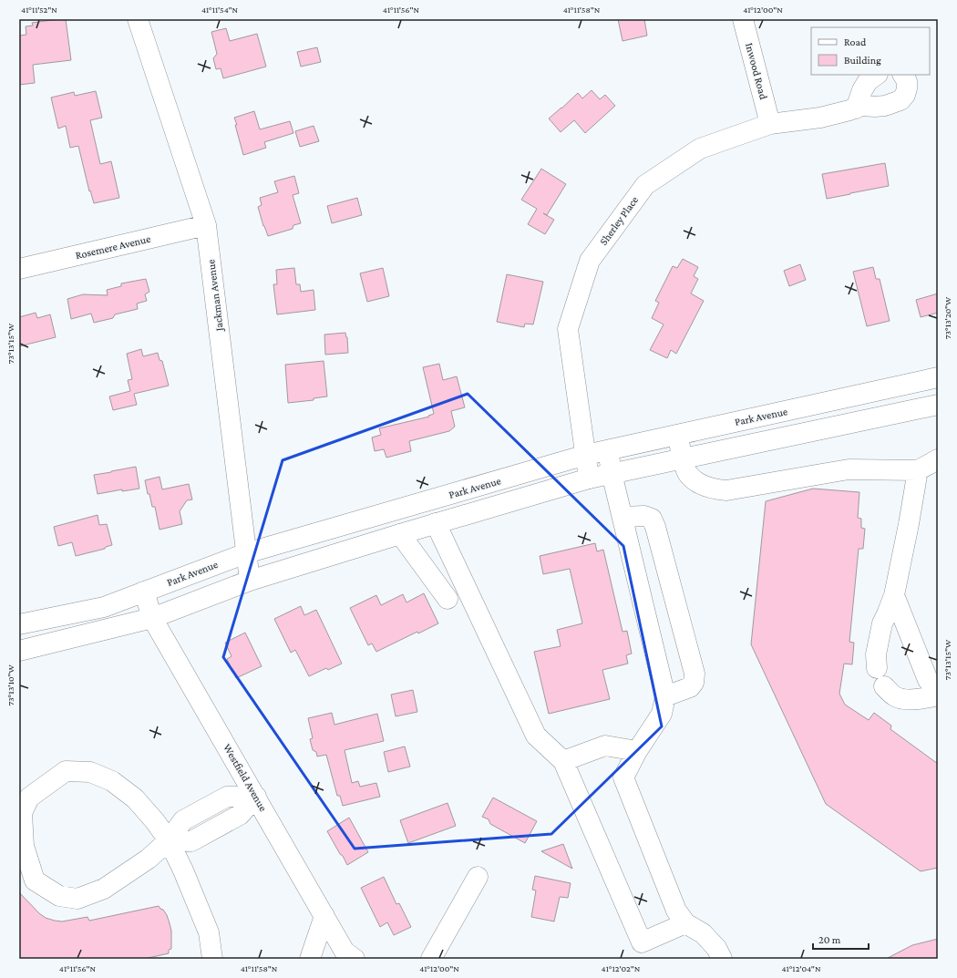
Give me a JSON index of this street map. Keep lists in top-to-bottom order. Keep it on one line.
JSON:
{"streets":{"street":["Inwood Road","Sherley Place","Rosemere Avenue","Jackman Avenue","Park Avenue","Westfield Avenue"]},"crossings":[["Inwood Road","Sherley Place"],["Sherley Place","Park Avenue"],["Rosemere Avenue","Jackman Avenue"],["Jackman Avenue","Park Avenue"],["Park Avenue","Westfield Avenue"]],"legend":["Road","Building"],"scale_bar":"20 m","coordinates":["41°11'52\"N","41°11'54\"N","41°11'56\"N","41°11'58\"N","41°12'00\"N","73°13'20\"W","73°13'15\"W","73°13'10\"W","41°12'02\"N","41°12'04\"N"]}
